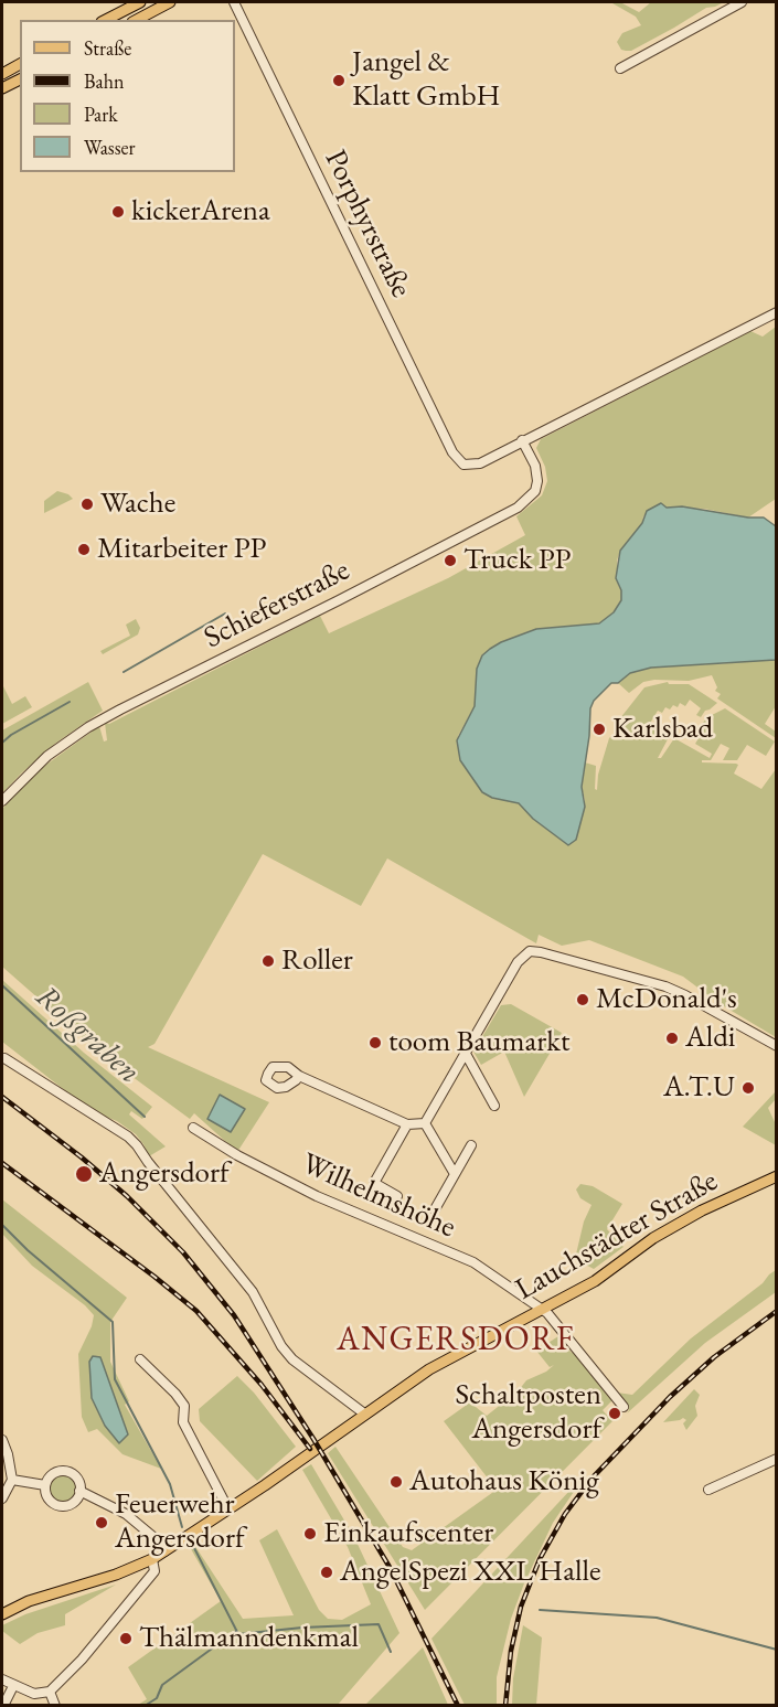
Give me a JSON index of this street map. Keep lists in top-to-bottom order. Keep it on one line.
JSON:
{"streets":{"main road":["Lauchstädter Straße"],"street":["Porphyrstraße","Schieferstraße","Wilhelmshöhe"]},"crossings":[["Porphyrstraße","Schieferstraße"],["Wilhelmshöhe","Lauchstädter Straße"]],"districts":["ANGERSDORF"],"water":["Roßgraben"],"places":["Jangel & Klatt GmbH","kickerArena","Wache","Mitarbeiter PP","Truck PP","Karlsbad","Roller","McDonald's","Aldi","toom Baumarkt","A.T.U","Angersdorf","Schaltposten Angersdorf","Autohaus König","Feuerwehr Angersdorf","Einkaufscenter","AngelSpezi XXL Halle","Thälmanndenkmal"],"legend":["Straße","Bahn","Park","Wasser"]}
